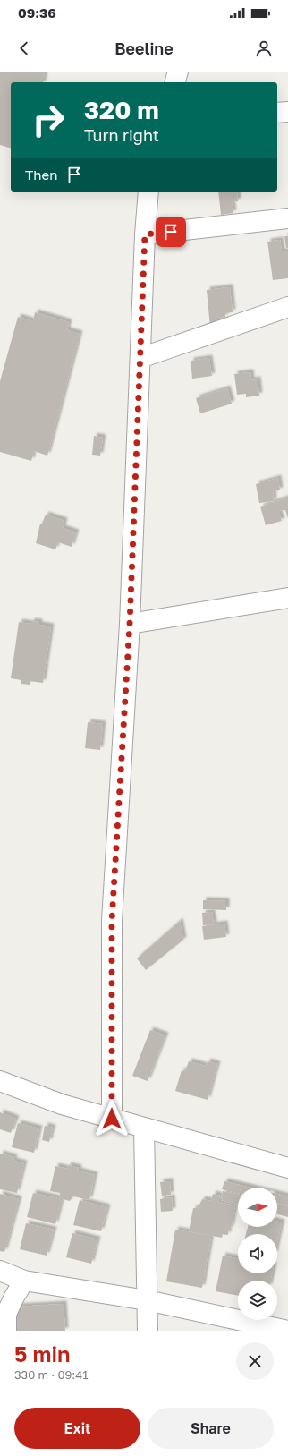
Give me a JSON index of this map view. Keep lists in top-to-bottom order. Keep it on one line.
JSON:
{"north":"right","page":{"status":"09:36","header":"Beeline","turn":["320 m","Turn right"],"then":"Then","heading":["5 min","330 m · 09:41"],"buttons":["Exit","Share"]}}
